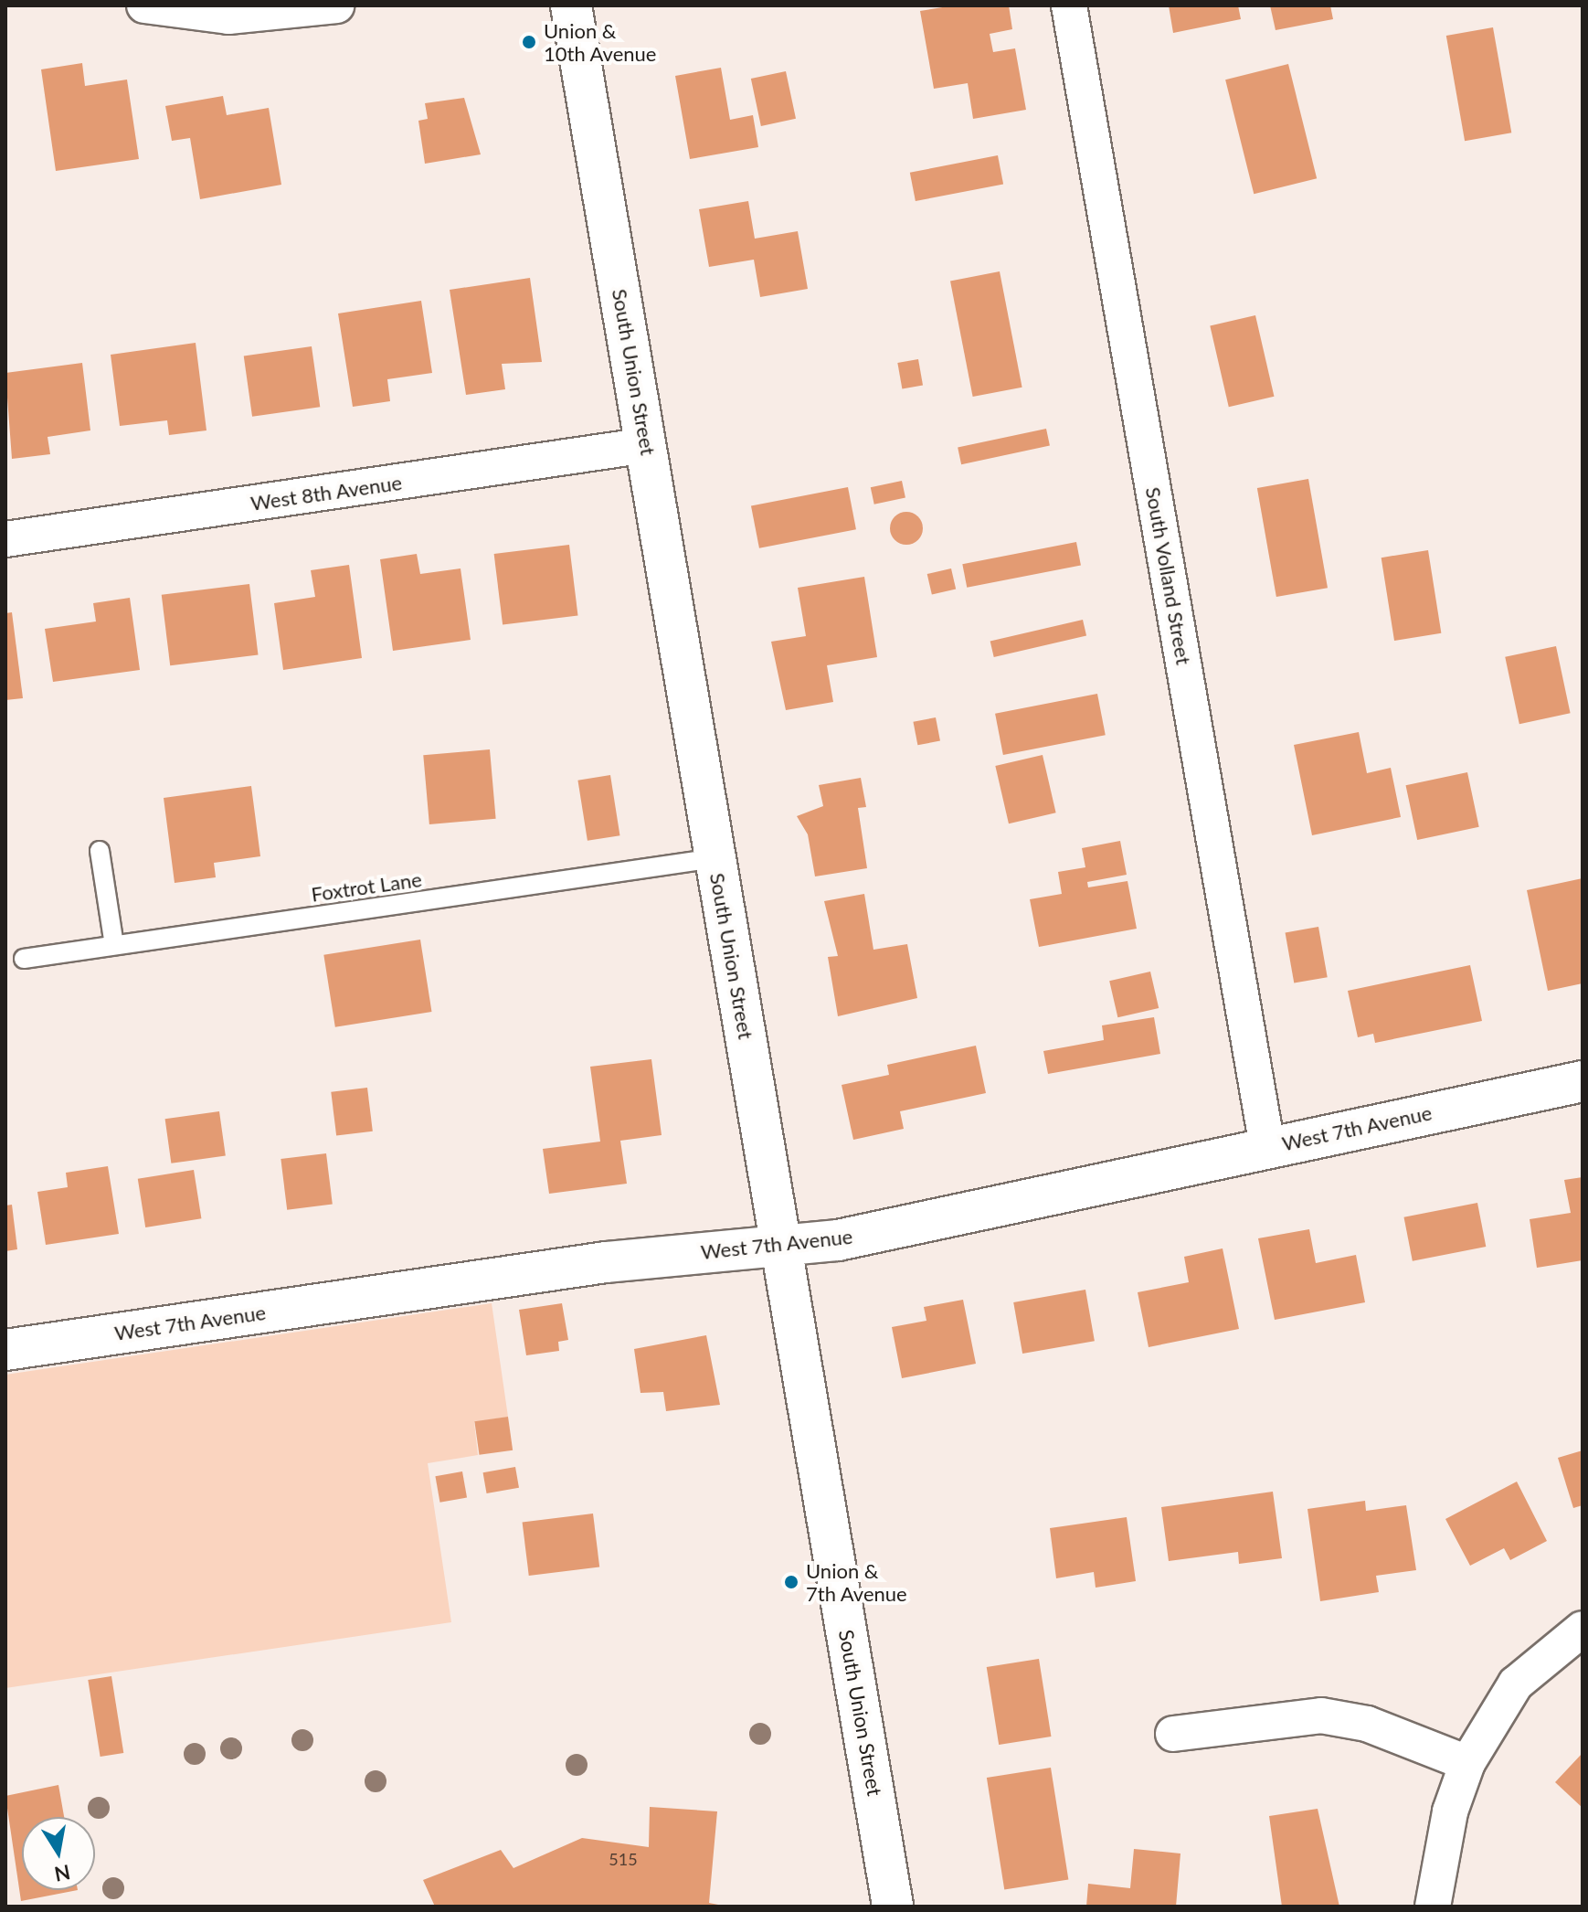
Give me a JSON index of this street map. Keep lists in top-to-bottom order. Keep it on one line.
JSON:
{"streets":{"main road":["South Union Street","West 7th Avenue"],"street":["West 8th Avenue","South Volland Street"],"lane":["Foxtrot Lane"]},"crossings":[["South Union Street","West 8th Avenue"],["South Union Street","Foxtrot Lane"],["South Union Street","West 7th Avenue"],["South Volland Street","West 7th Avenue"]],"places":["Union & 10th Avenue","Union & 7th Avenue"],"house_numbers":["515"],"north":"bottom"}
